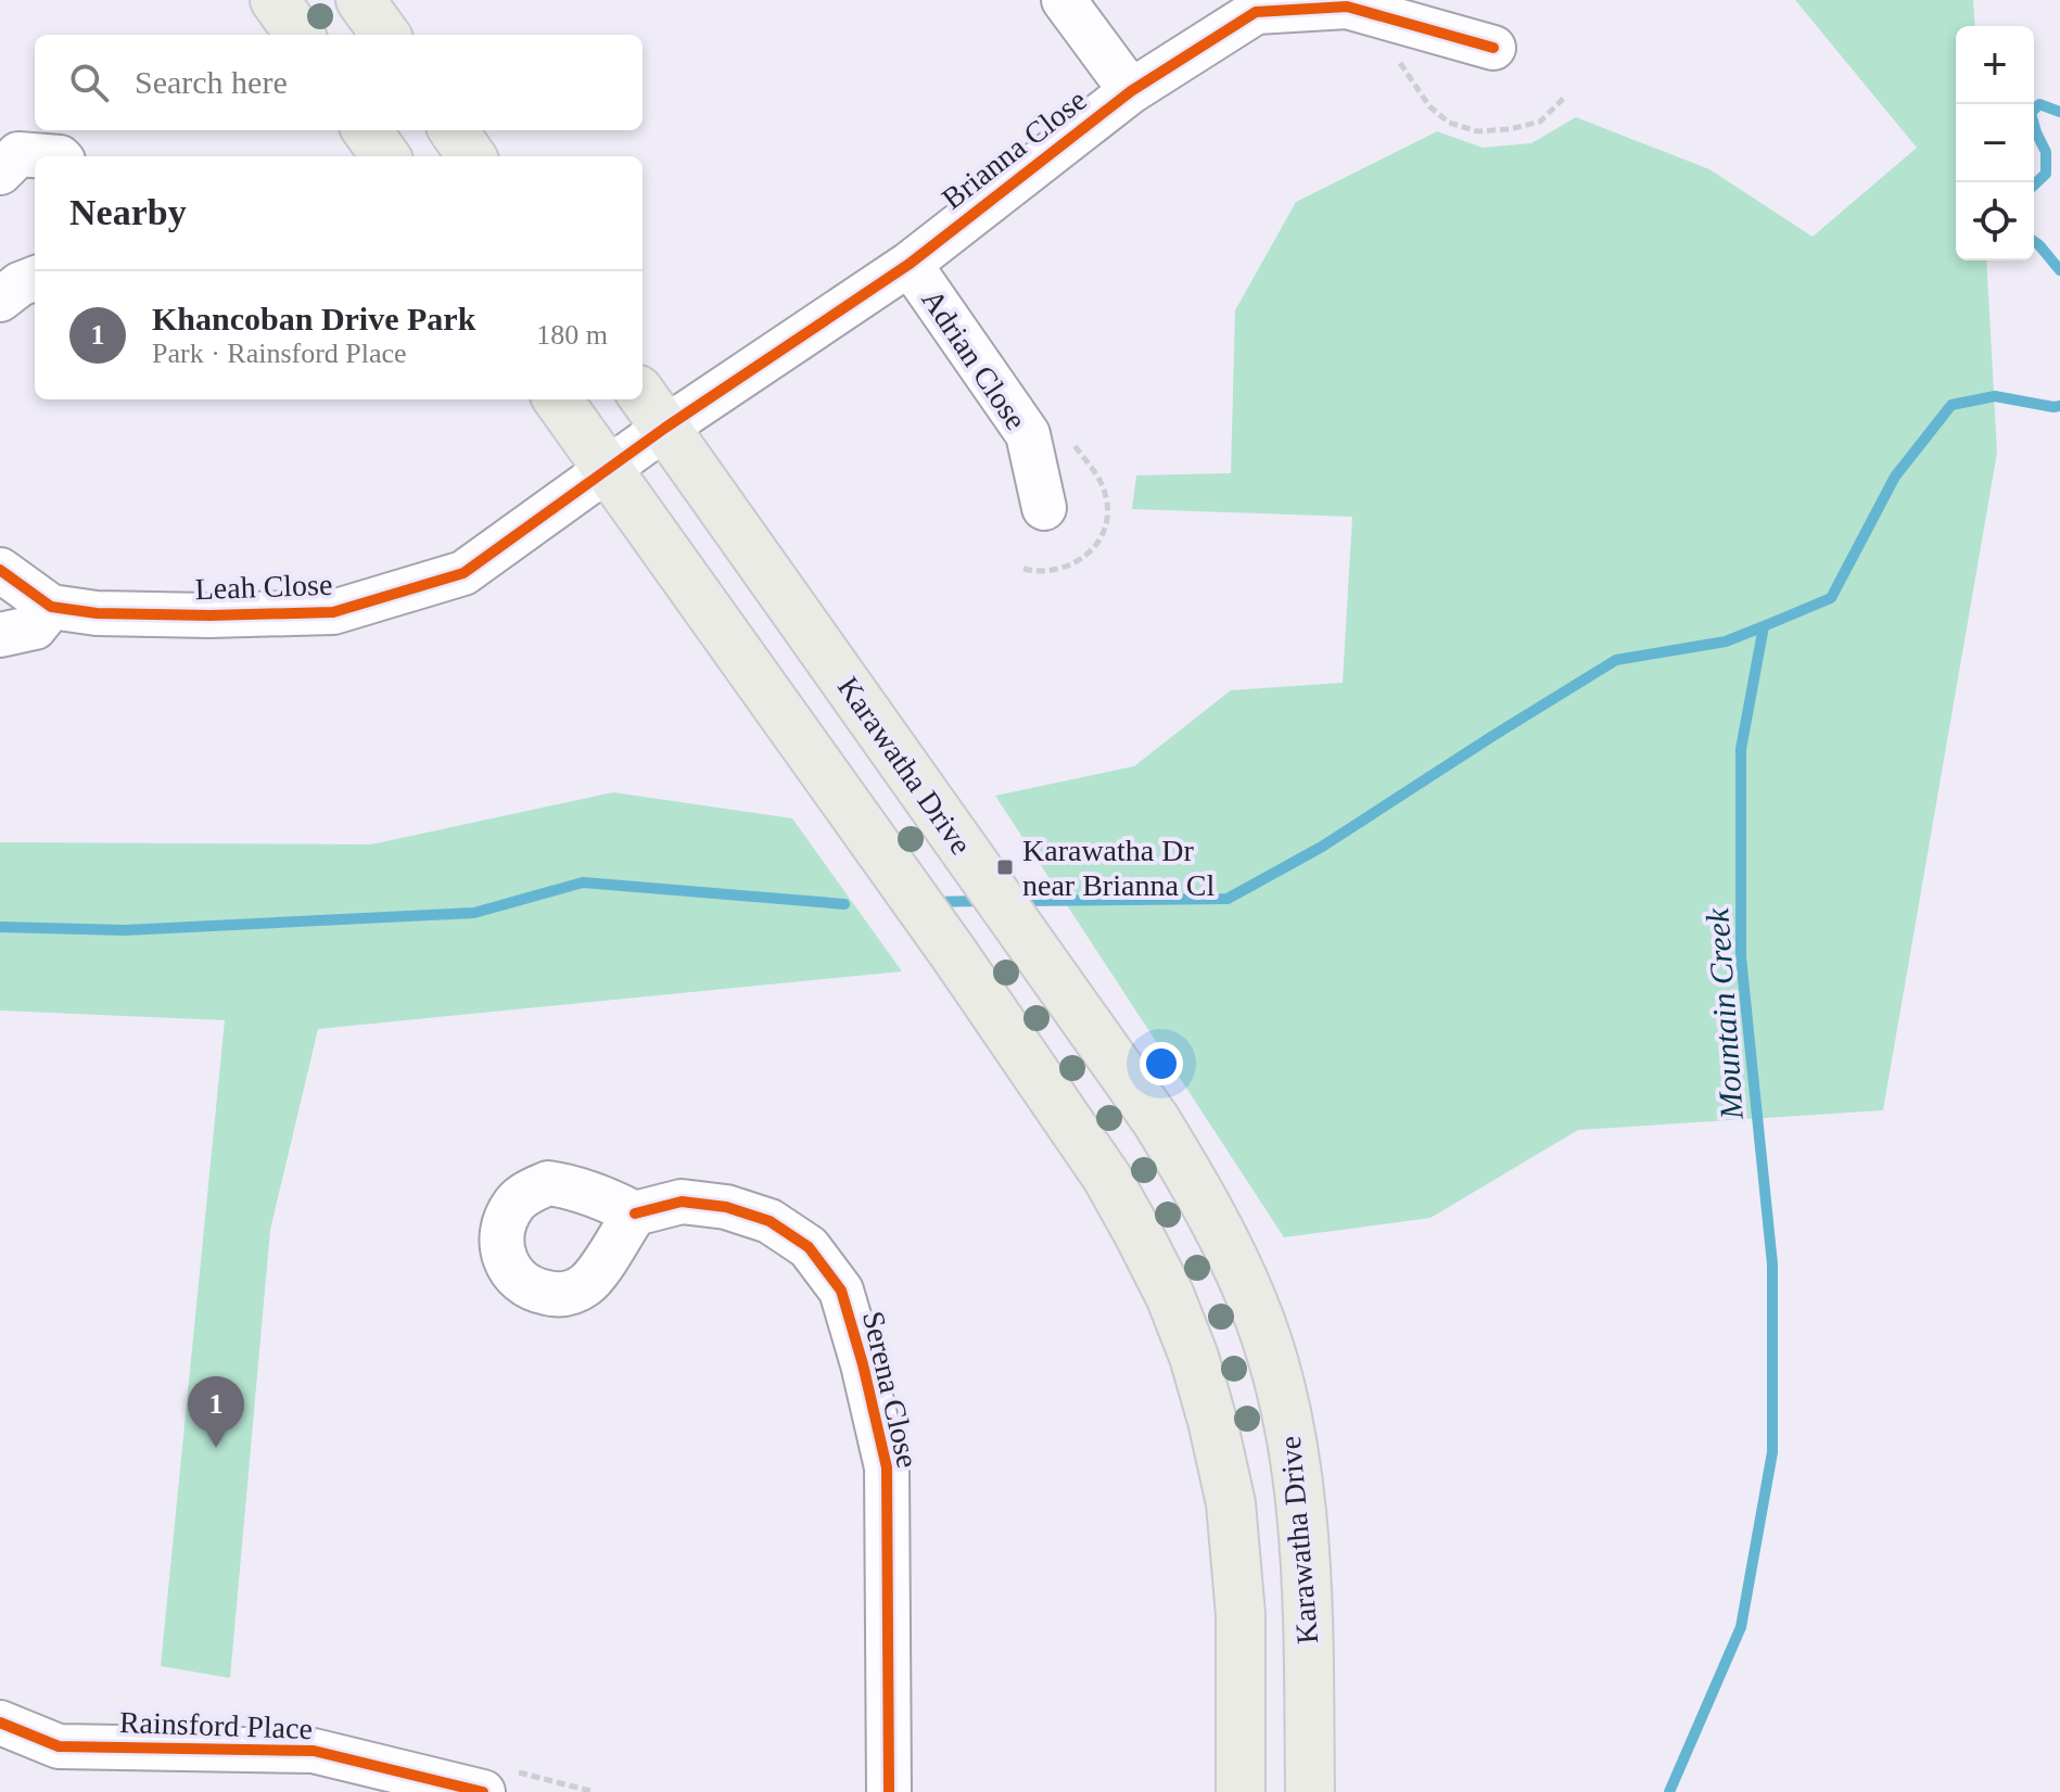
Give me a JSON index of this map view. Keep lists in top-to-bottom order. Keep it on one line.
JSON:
{"streets":{"main road":["Karawatha Drive"],"street":["Brianna Close","Adrian Close","Leah Close","Serena Close","Rainsford Place"]},"crossings":[["Brianna Close","Adrian Close"],["Brianna Close","Leah Close"],["Brianna Close","Karawatha Drive"],["Leah Close","Karawatha Drive"]],"water":["Mountain Creek"],"places":{"transit":["Karawatha Dr near Brianna Cl"]},"page":{"map_buttons":["+","−"],"search":"Search here","heading":"Nearby","list":[{"mark":"1","name":"Khancoban Drive Park","note":"Park · Rainsford Place","value":"180 m"}],"pins":"1"}}
